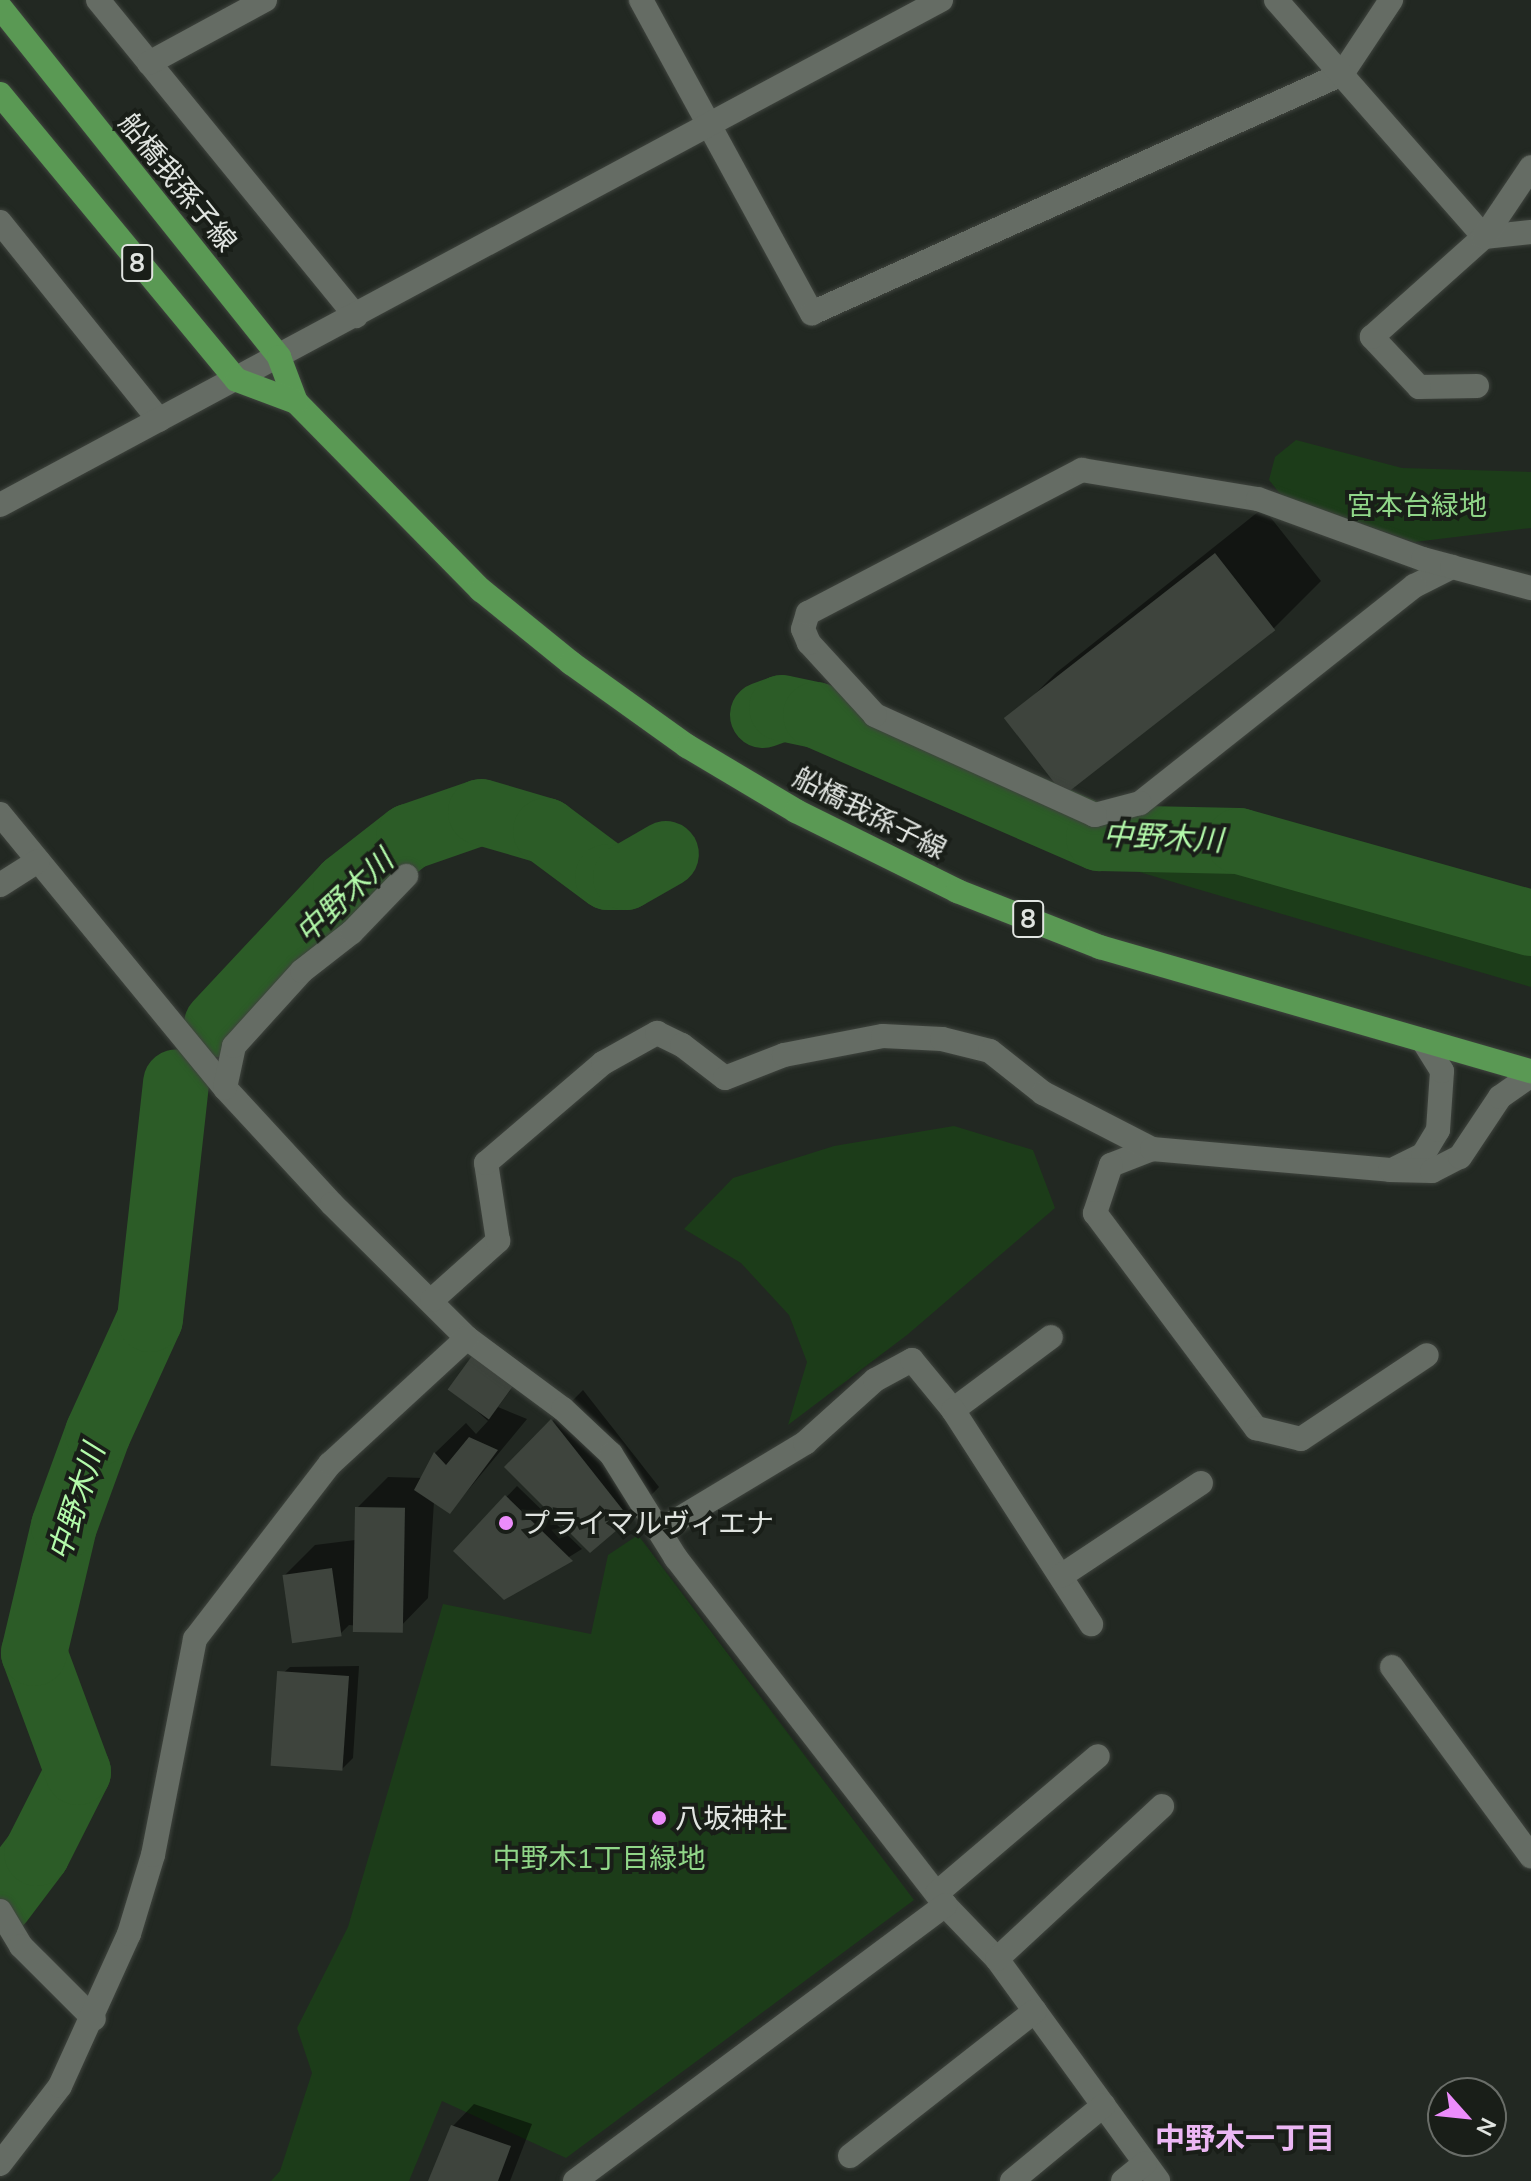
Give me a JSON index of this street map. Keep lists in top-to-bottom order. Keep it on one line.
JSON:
{"streets":{"main road":["船橋我孫子線","8"]},"districts":["中野木一丁目"],"water":["中野木川"],"parks":["宮本台緑地","中野木1丁目緑地"],"places":["プライマルヴィエナ","八坂神社"],"north":"bottom right"}
